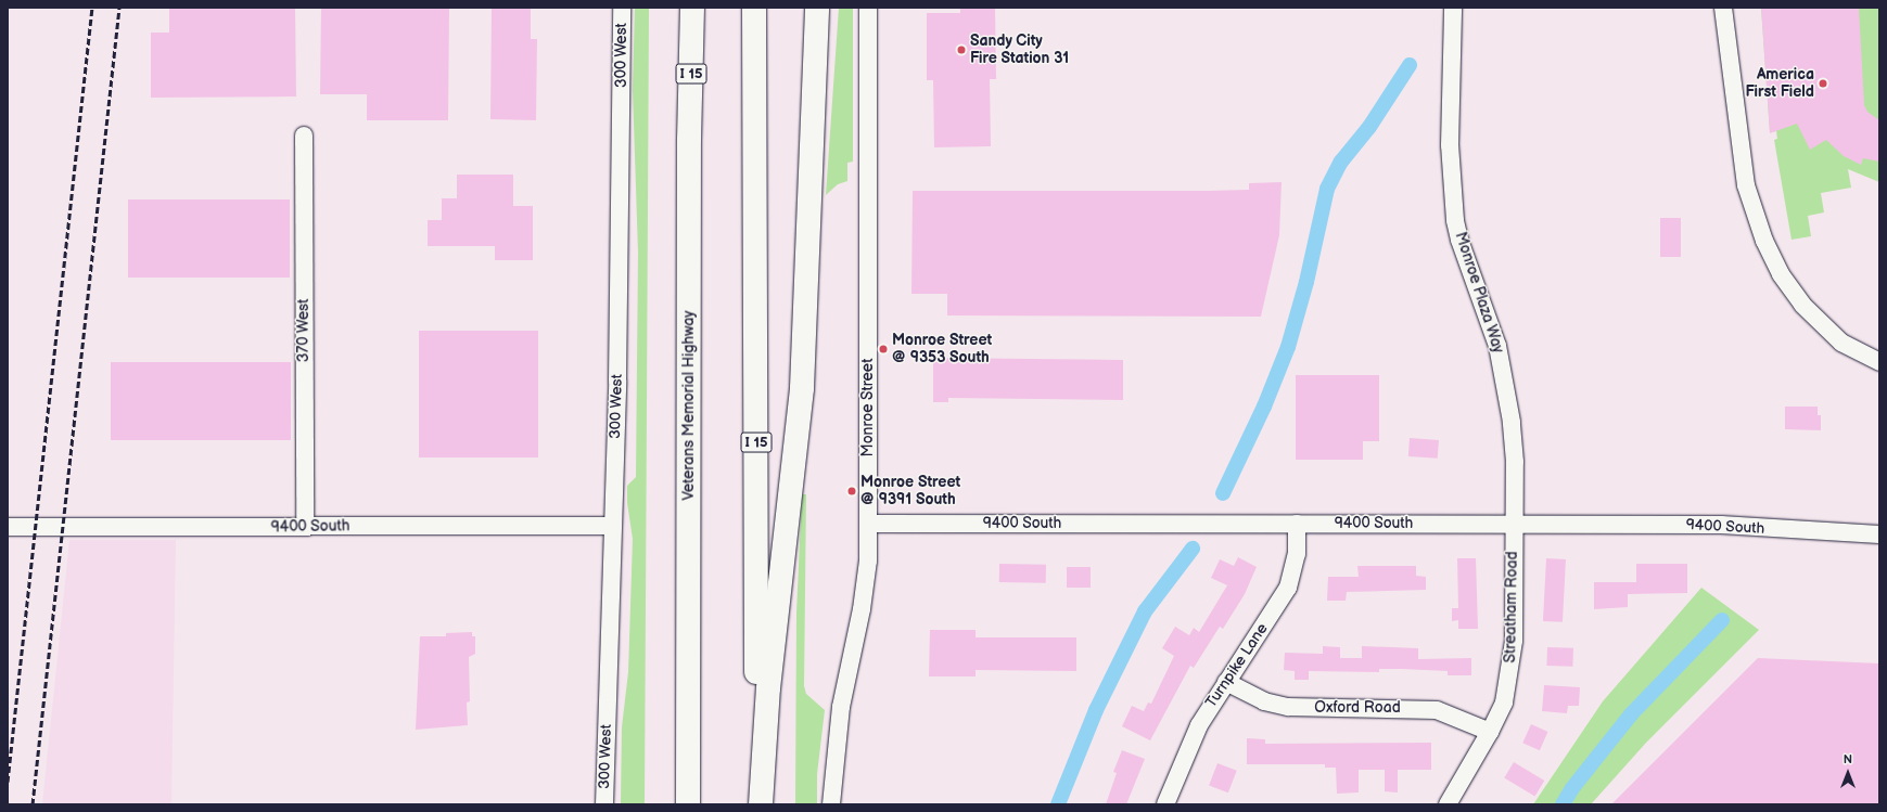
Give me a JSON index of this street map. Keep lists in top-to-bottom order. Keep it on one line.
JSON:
{"streets":{"highway":["I 15","Veterans Memorial Highway"],"street":["300 West","Monroe Plaza Way","370 West","Monroe Street","9400 South","Streatham Road","Turnpike Lane","Oxford Road"]},"crossings":[["300 West","9400 South"],["Monroe Plaza Way","9400 South"],["Monroe Plaza Way","Streatham Road"],["370 West","9400 South"],["Monroe Street","9400 South"],["9400 South","Streatham Road"],["9400 South","Turnpike Lane"],["Streatham Road","Oxford Road"],["Turnpike Lane","Oxford Road"]],"places":["Sandy City Fire Station 31","America First Field","Monroe Street @ 9353 South","Monroe Street @ 9391 South"],"north":"top"}
